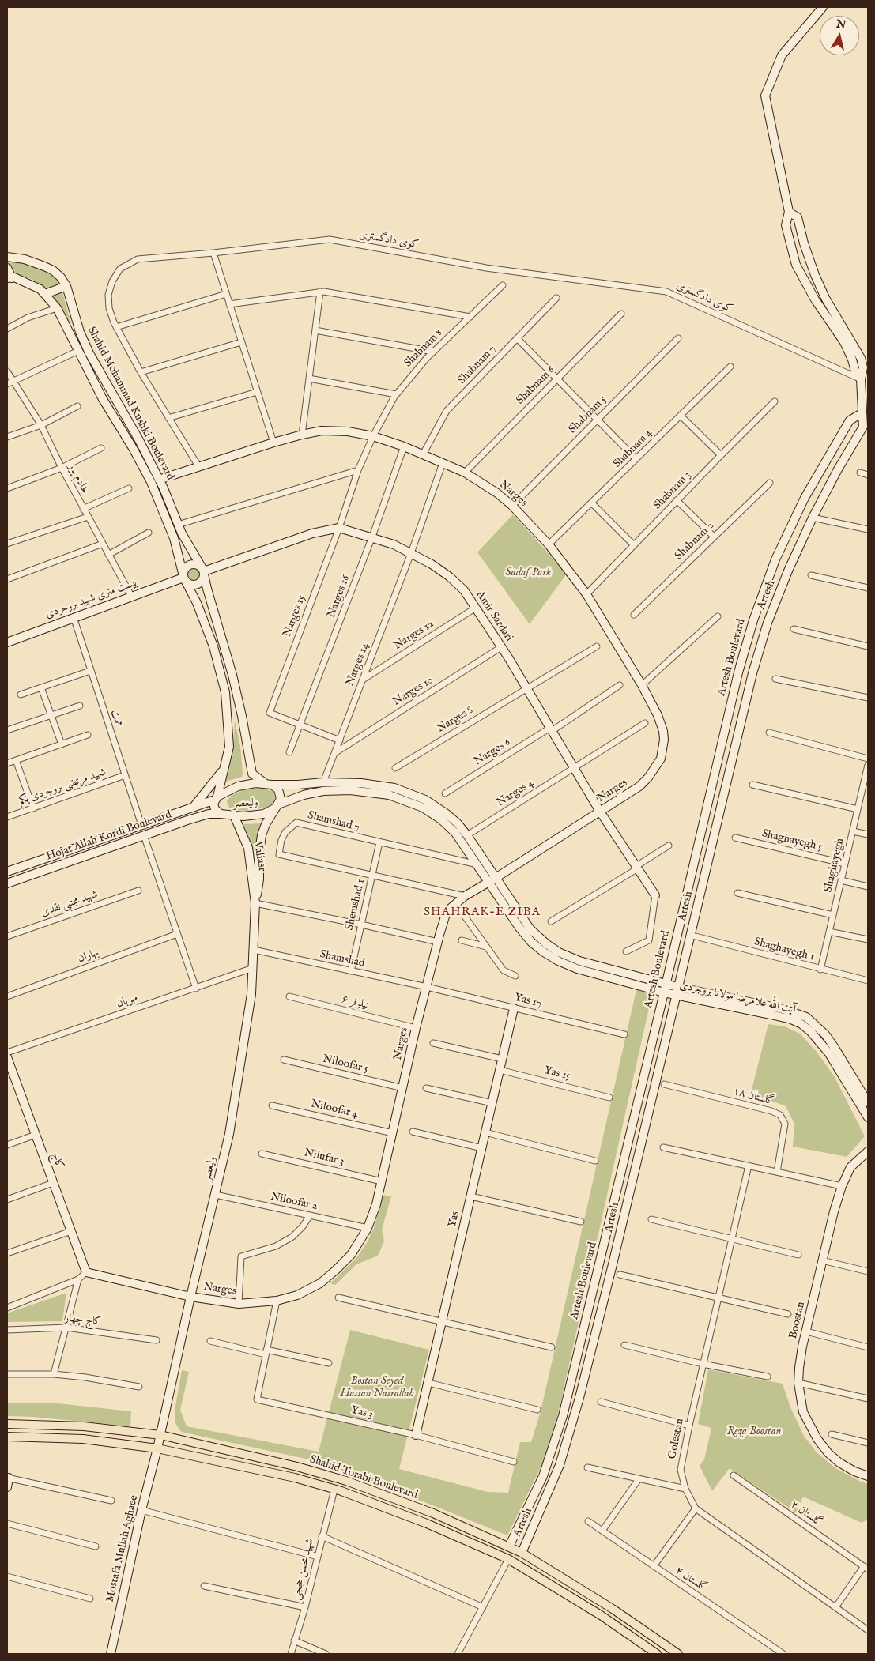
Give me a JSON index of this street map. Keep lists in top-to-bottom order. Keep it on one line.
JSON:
{"streets":{"main road":["Shahid Torabi Boulevard"],"street":["کوی دادگستری","Shabnam 8","Shabnam 7","Shabnam 6","Shahid Mohammad Kushki Boulevard","Shabnam 5","Shabnam 4","خادم پور","Shabnam 3","Narges","Shabnam 2","Artesh","Narges 16","بیست متری شهید بروجردی","Narges 15","Amir Sardari","Narges 12","Artesh Boulevard","Narges 14","Narges 10","همت","Narges 8","Narges 6","شهید مرتضی بروجردی یکم","Narges 4","ولیعصر","Shamshad 7","Hojat Allah Kordi Boulevard","Shaghayegh 5","Valiasr","Shaghayegh","شهید مجتبی نقدی","Shemshad 1","Shaghayegh 1","بهاران","Shamshad","آیت الله غلامرضا مولانا بروجردی","مهربان","Yas 17","نیلوفر ۶","Niloofar 5","Yas 15","گلستان ۱۸","Niloofar 4","Nilufar 3","کاج","Niloofar 2","Yas","کاج چهار","Boostan","Yas 3","Golestan","گلستان ۳","Mostafa Mullah Aghaee","شهید محسن حججی","گلستان ۴"]},"crossings":[["کوی دادگستری","Narges"],["کوی دادگستری","Artesh"],["Shabnam 8","Narges"],["Shabnam 8","Narges 15"],["Shabnam 7","Narges"],["Shabnam 6","Narges"],["Shahid Mohammad Kushki Boulevard","Narges"],["Shahid Mohammad Kushki Boulevard","بیست متری شهید بروجردی"],["Shahid Mohammad Kushki Boulevard","Amir Sardari"],["Shahid Mohammad Kushki Boulevard","ولیعصر"],["Shahid Mohammad Kushki Boulevard","Hojat Allah Kordi Boulevard"],["Shahid Mohammad Kushki Boulevard","آیت الله غلامرضا مولانا بروجردی"],["Shabnam 5","Narges"],["Shabnam 4","Narges"],["خادم پور","بیست متری شهید بروجردی"],["Shabnam 3","Narges"],["Narges","Narges 16"],["Narges","Amir Sardari"],["Narges","Narges 14"],["Narges","ولیعصر"],["Narges","Shamshad"],["Narges","آیت الله غلامرضا مولانا بروجردی"],["Narges","Yas 17"],["Narges","نیلوفر ۶"],["Narges","Niloofar 5"],["Narges","Niloofar 4"],["Narges","Nilufar 3"],["Narges","Niloofar 2"],["Narges","Yas 3"],["Artesh","Artesh Boulevard"],["Artesh","آیت الله غلامرضا مولانا بروجردی"],["Artesh","Shahid Torabi Boulevard"],["Narges 16","Narges 15"],["Narges 16","Amir Sardari"],["بیست متری شهید بروجردی","Amir Sardari"],["بیست متری شهید بروجردی","همت"],["Narges 15","Amir Sardari"],["Amir Sardari","Narges 12"],["Amir Sardari","Narges 14"],["Amir Sardari","Narges 10"],["Amir Sardari","Narges 8"],["Amir Sardari","Narges 6"],["Amir Sardari","Narges 4"],["Narges 12","Narges 14"],["Artesh Boulevard","آیت الله غلامرضا مولانا بروجردی"],["Artesh Boulevard","Shahid Torabi Boulevard"],["Narges 14","Narges 10"],["Narges 14","آیت الله غلامرضا مولانا بروجردی"],["همت","شهید مرتضی بروجردی یکم"],["همت","Hojat Allah Kordi Boulevard"],["Narges 4","آیت الله غلامرضا مولانا بروجردی"],["ولیعصر","Hojat Allah Kordi Boulevard"],["ولیعصر","Valiasr"],["ولیعصر","Shamshad"],["ولیعصر","آیت الله غلامرضا مولانا بروجردی"],["ولیعصر","مهربان"],["ولیعصر","Niloofar 2"],["ولیعصر","Shahid Torabi Boulevard"],["ولیعصر","Mostafa Mullah Aghaee"],["Shamshad 7","Shemshad 1"],["Shaghayegh 5","Shaghayegh"],["Shaghayegh","Shaghayegh 1"],["Shemshad 1","Shamshad"],["Shamshad","Yas 17"],["Yas 17","Yas"],["Yas 15","Yas"],["Yas","Yas 3"],["Shahid Torabi Boulevard","Mostafa Mullah Aghaee"],["Shahid Torabi Boulevard","شهید محسن حججی"]],"districts":["SHAHRAK-E ZIBA"],"parks":["Sadaf Park","Bostan Seyed Hassan Nasrallah","Reza Boostan"],"north":"top"}
